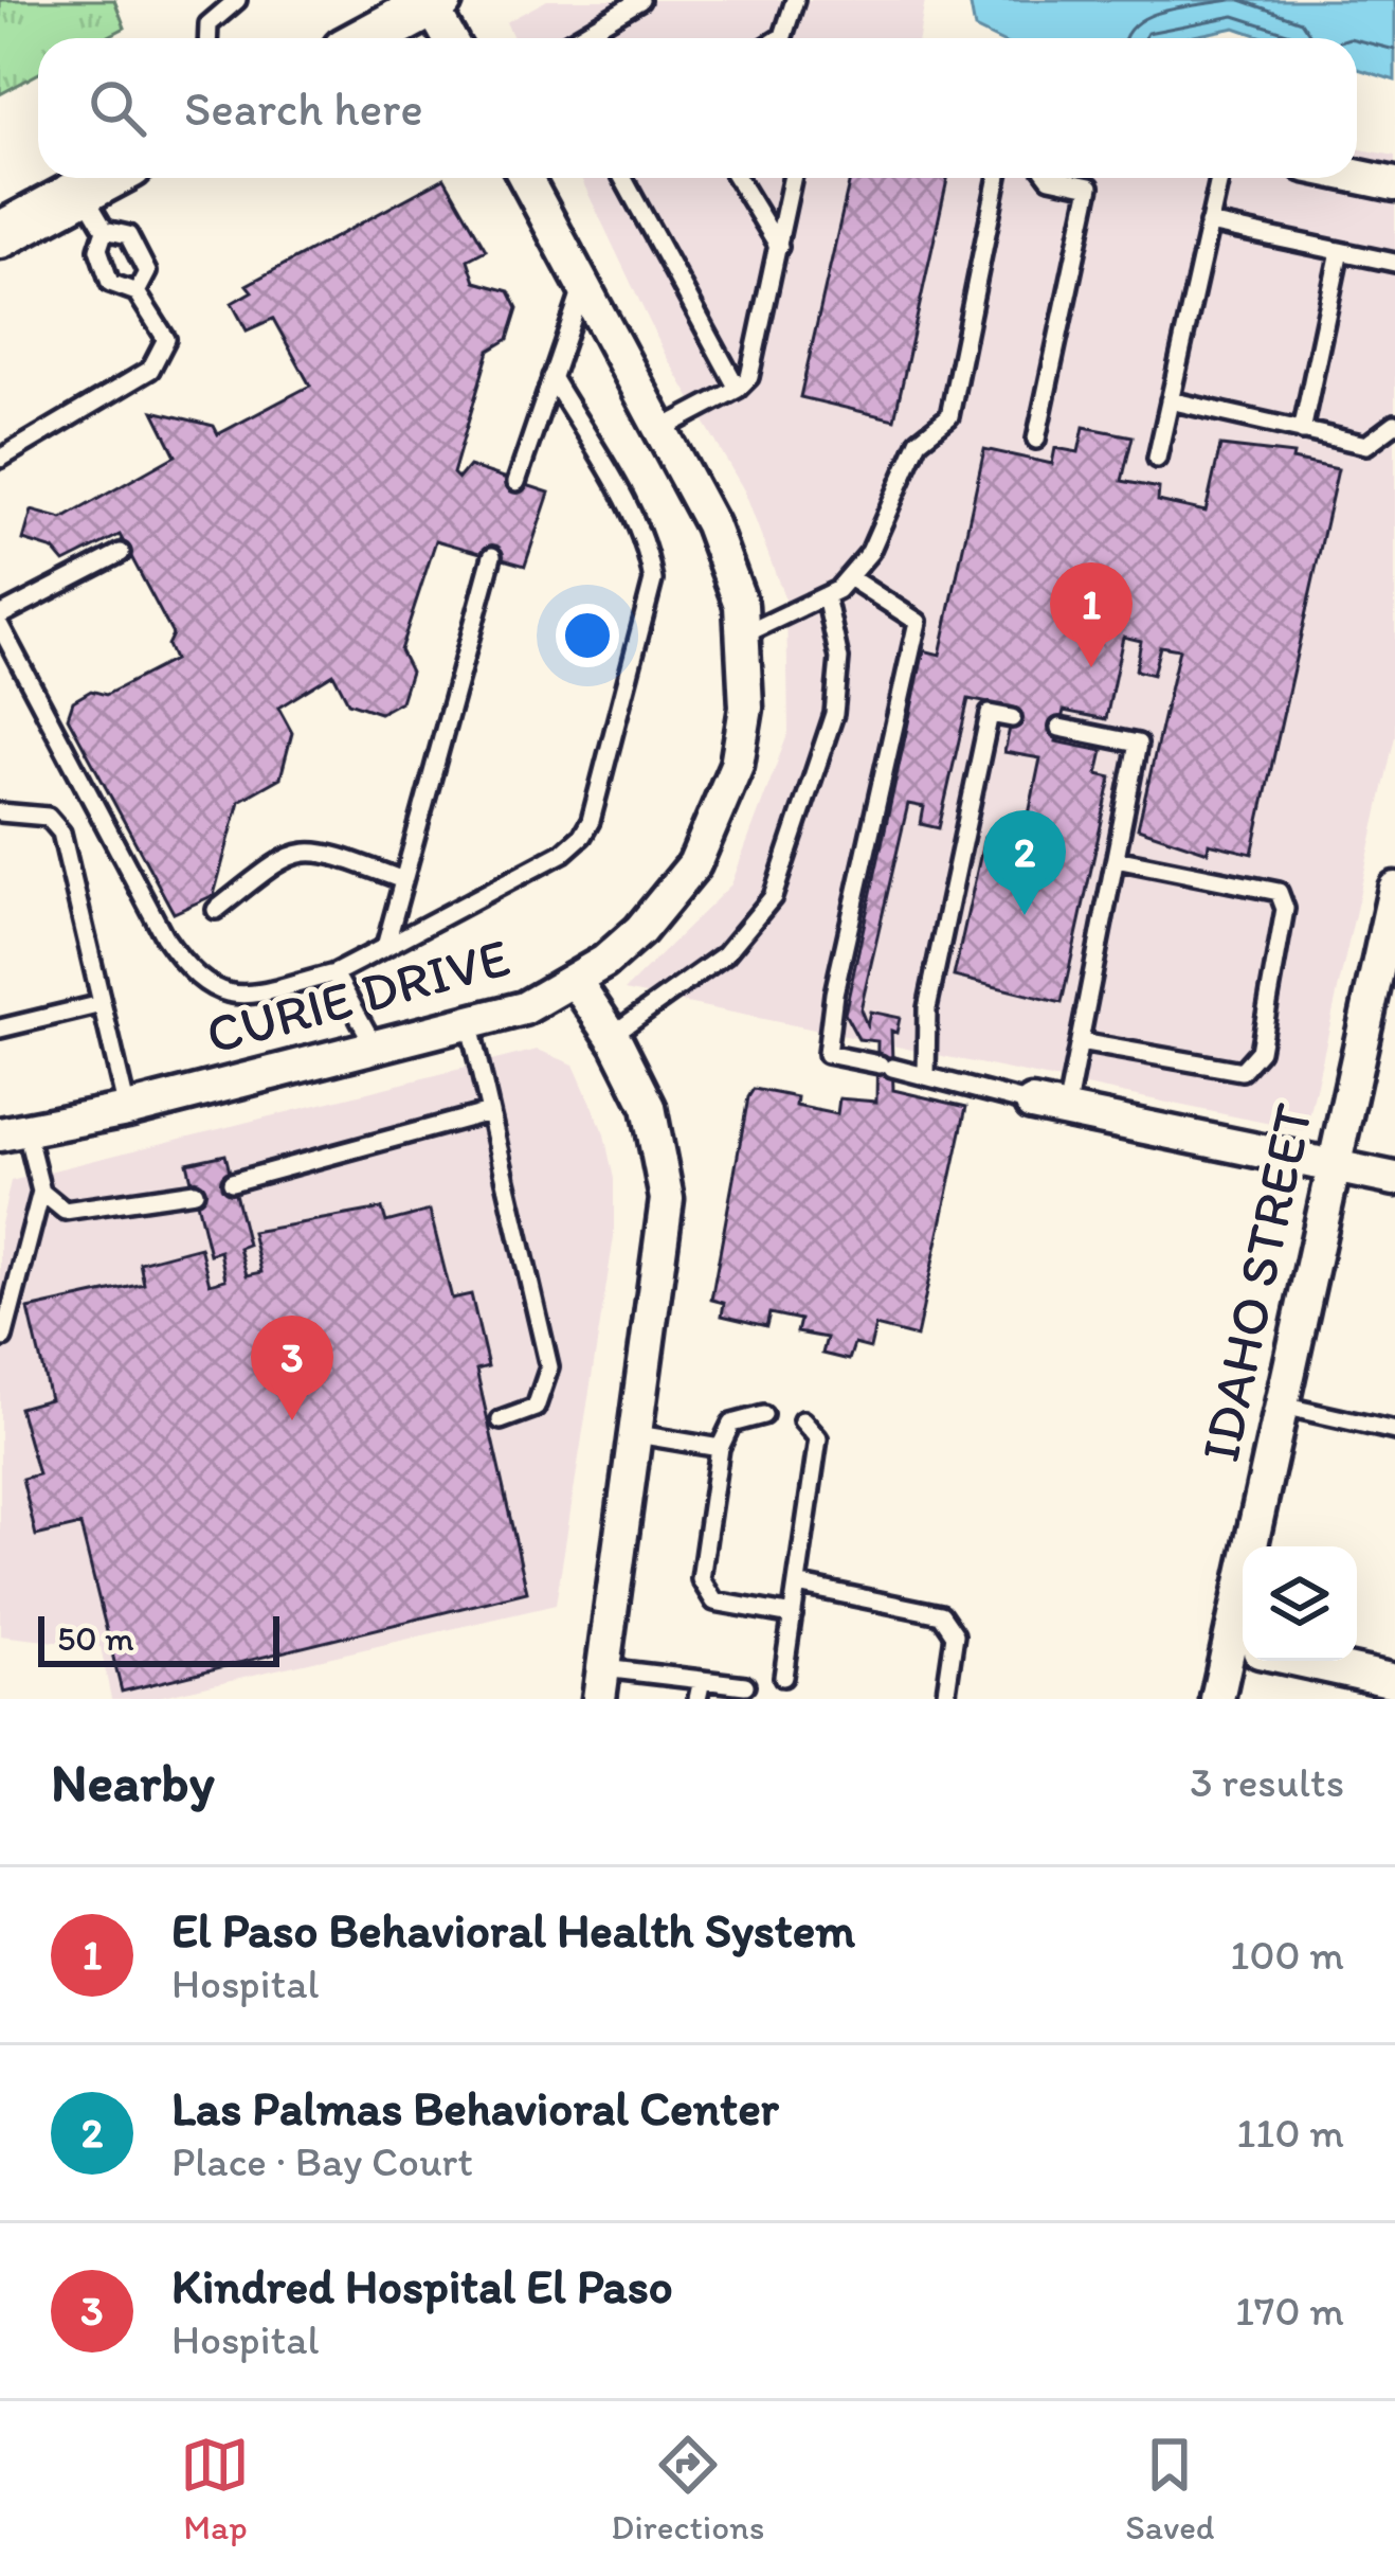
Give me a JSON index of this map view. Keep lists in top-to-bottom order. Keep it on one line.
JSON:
{"streets":{"street":["CURIE DRIVE","IDAHO STREET"]},"scale_bar":"50 m","page":{"search":"Search here","pins":["1","2","3"],"scale":"50 m","heading":["Nearby","3 results"],"list":[{"mark":"1","name":"El Paso Behavioral Health System","note":"Hospital","value":"100 m"},{"mark":"2","name":"Las Palmas Behavioral Center","note":"Place · Bay Court","value":"110 m"},{"mark":"3","name":"Kindred Hospital El Paso","note":"Hospital","value":"170 m"}],"nav":["Map","Directions","Saved"]}}
